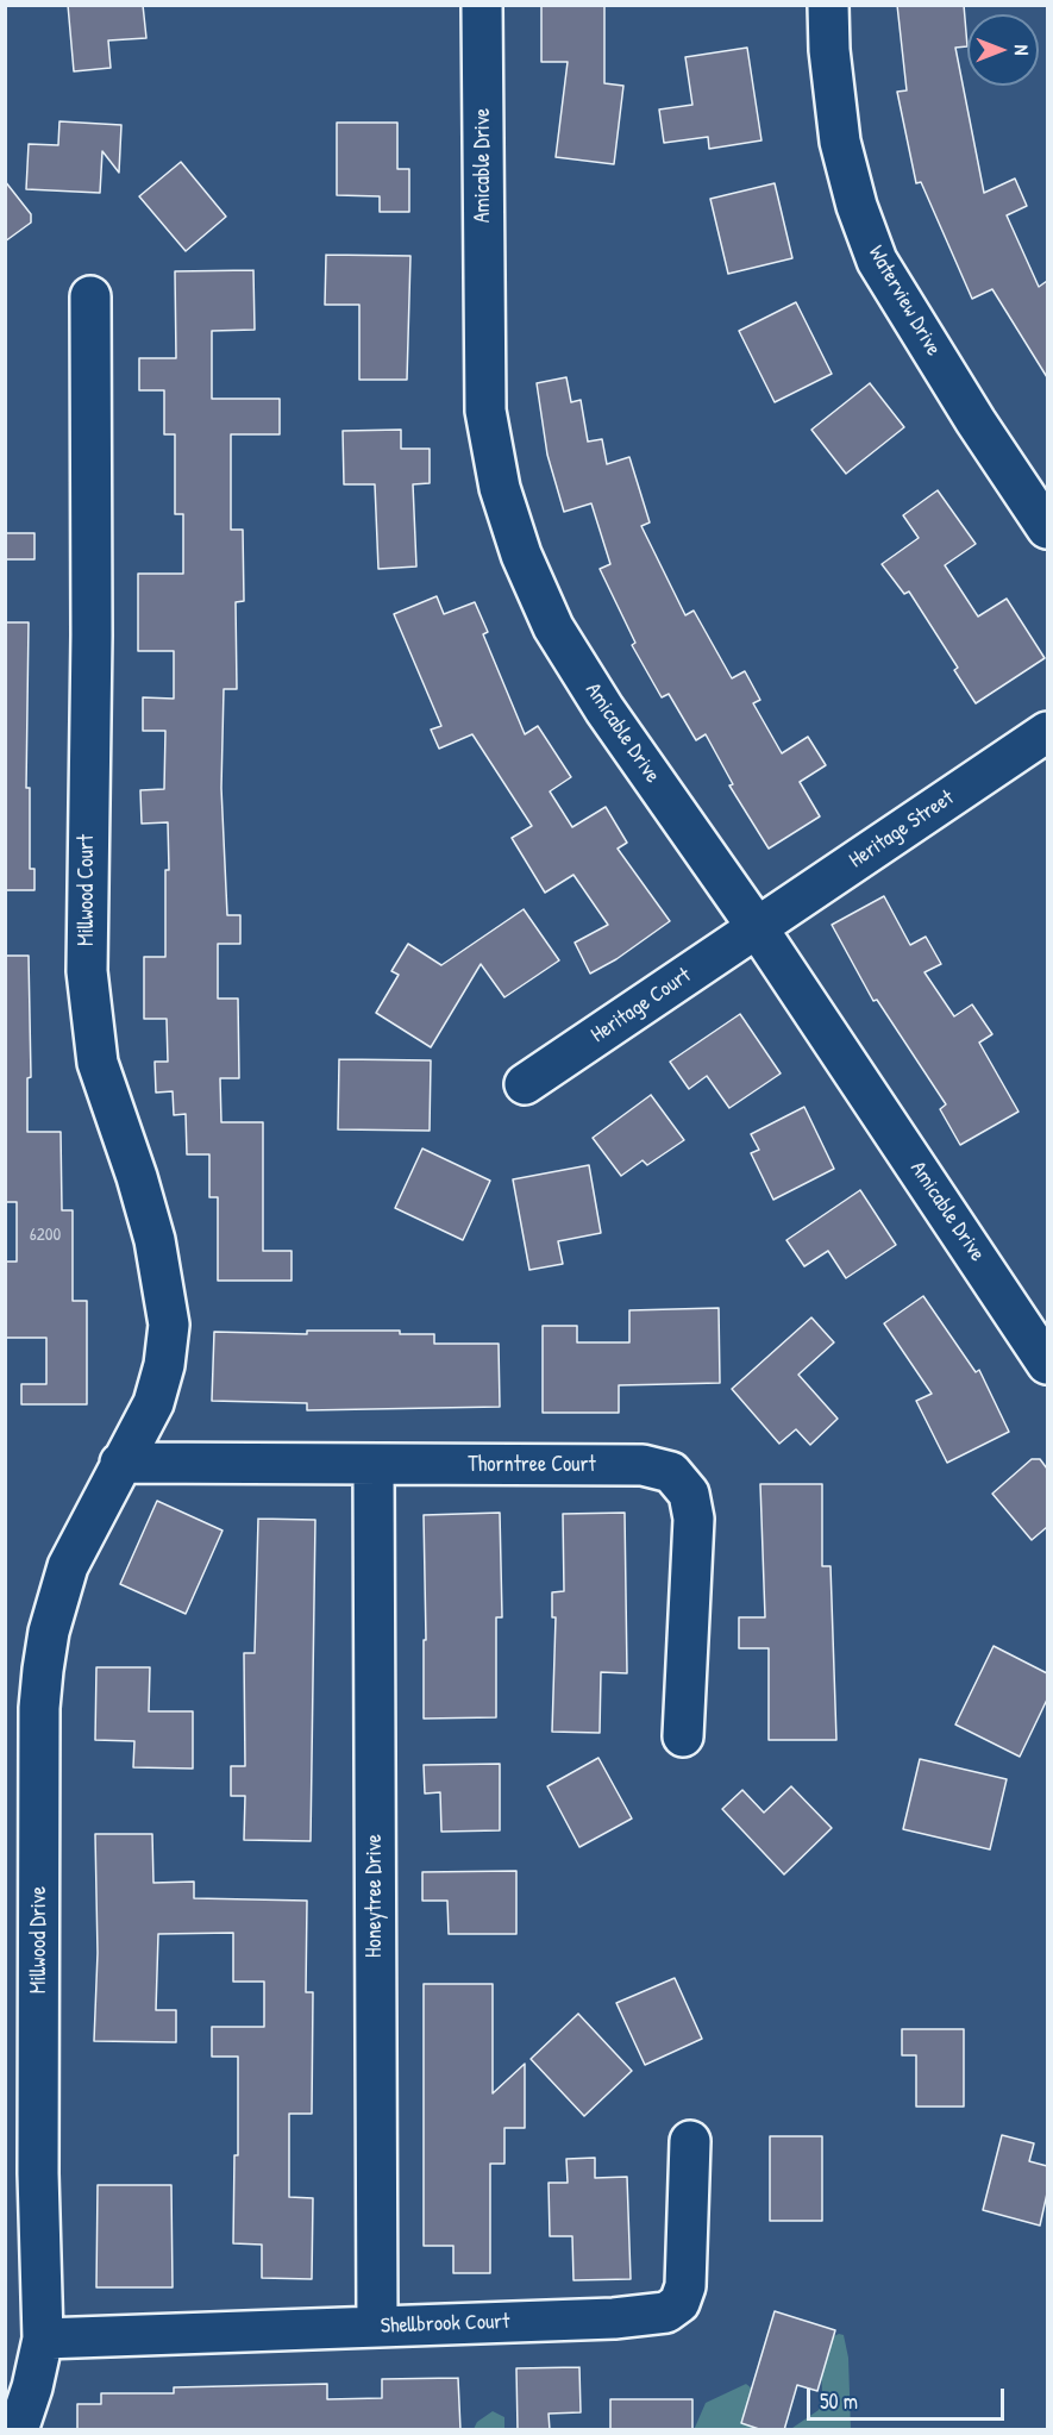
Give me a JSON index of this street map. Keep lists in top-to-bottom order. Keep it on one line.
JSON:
{"streets":{"street":["Amicable Drive","Waterview Drive","Heritage Street","Millwood Court","Heritage Court","Thorntree Court","Honeytree Drive","Millwood Drive","Shellbrook Court"]},"crossings":[["Amicable Drive","Heritage Street"],["Amicable Drive","Heritage Court"],["Heritage Street","Heritage Court"],["Millwood Court","Thorntree Court"],["Millwood Court","Millwood Drive"],["Thorntree Court","Honeytree Drive"],["Thorntree Court","Millwood Drive"],["Honeytree Drive","Shellbrook Court"],["Millwood Drive","Shellbrook Court"]],"house_numbers":["6200"],"scale_bar":"50 m","north":"right"}
